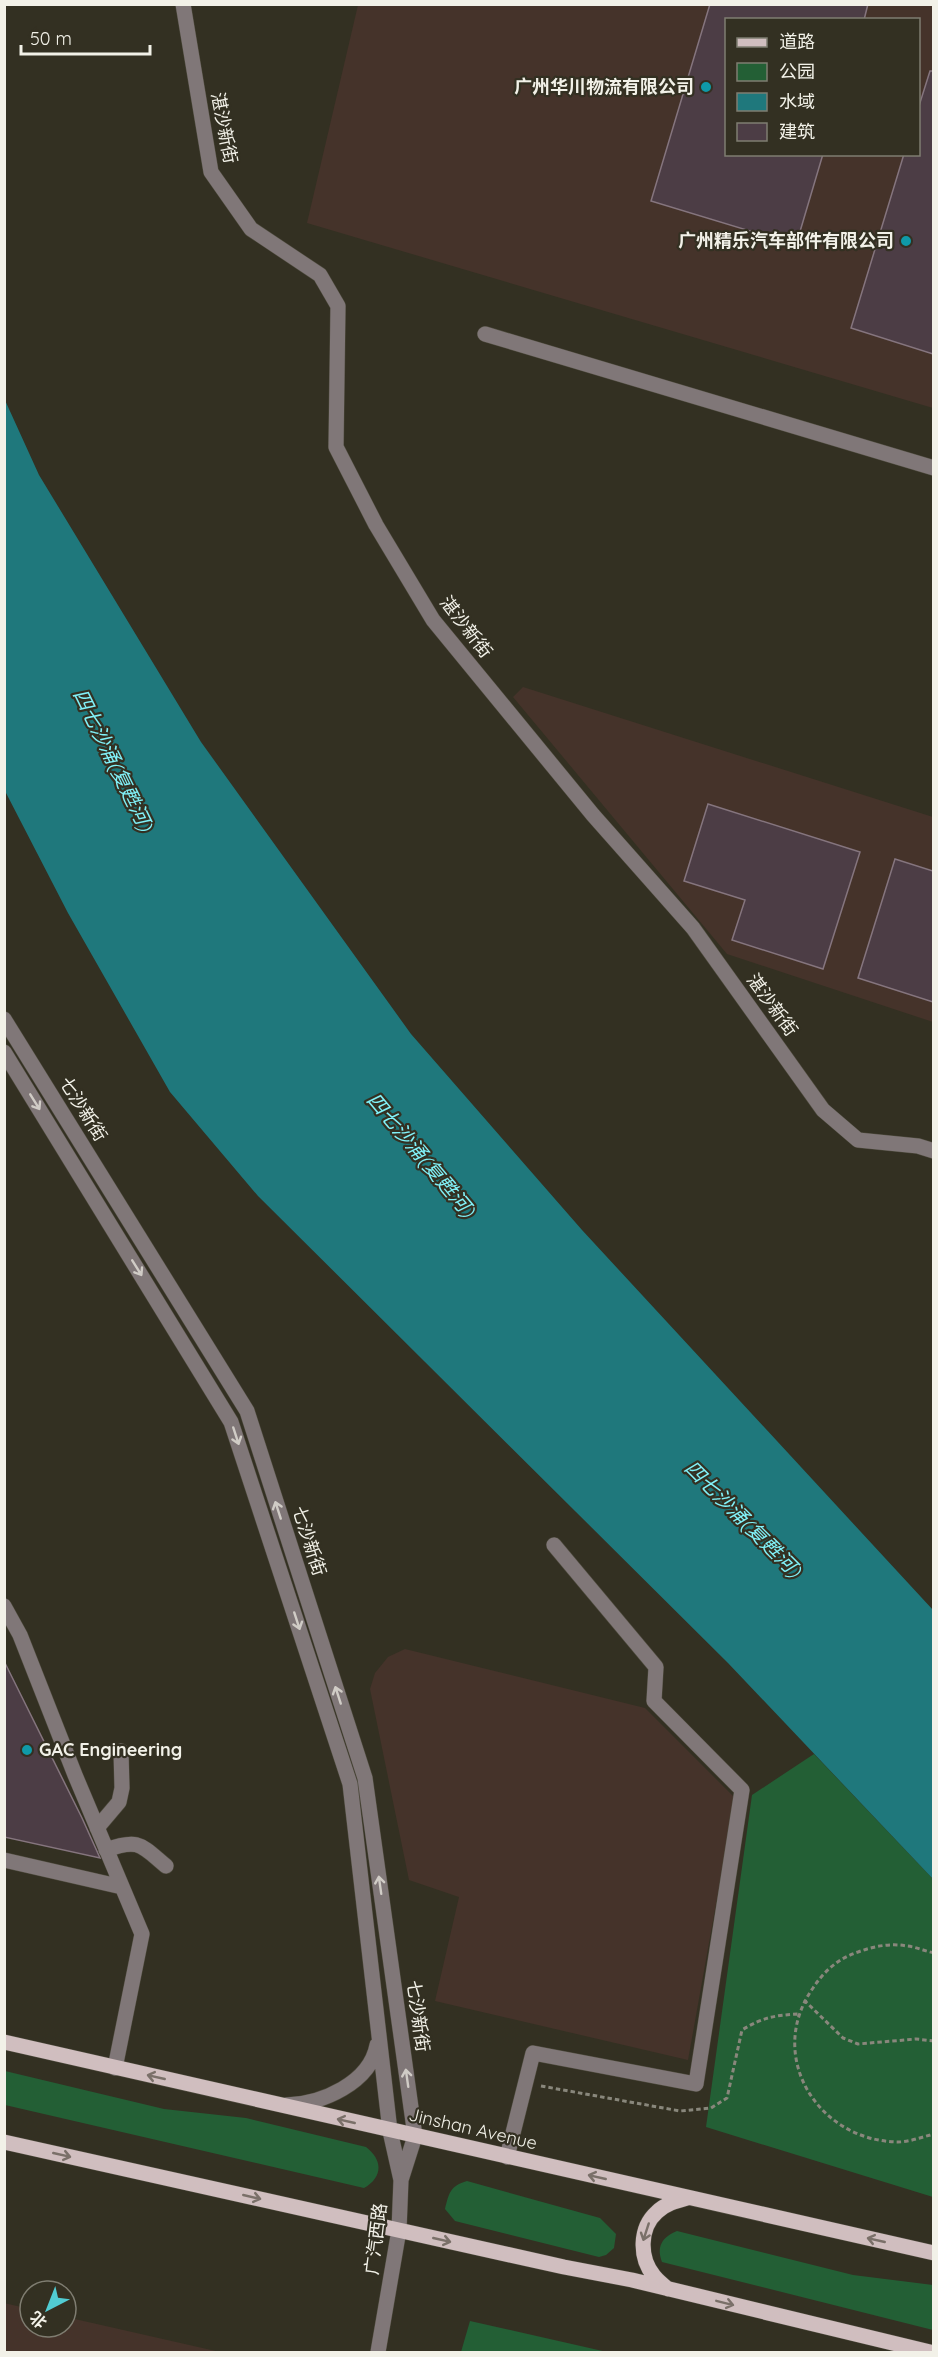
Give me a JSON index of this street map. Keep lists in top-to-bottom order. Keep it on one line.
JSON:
{"streets":{"main road":["Jinshan Avenue"],"street":["湛沙新街","七沙新街","广汽西路"]},"crossings":[["七沙新街","Jinshan Avenue"],["七沙新街","广汽西路"],["Jinshan Avenue","广汽西路"]],"water":["四七沙涌(复甦河)"],"places":["广州华川物流有限公司","广州精乐汽车部件有限公司","GAC Engineering"],"legend":["道路","公园","水域","建筑"],"scale_bar":"50 m","north":"bottom left"}
